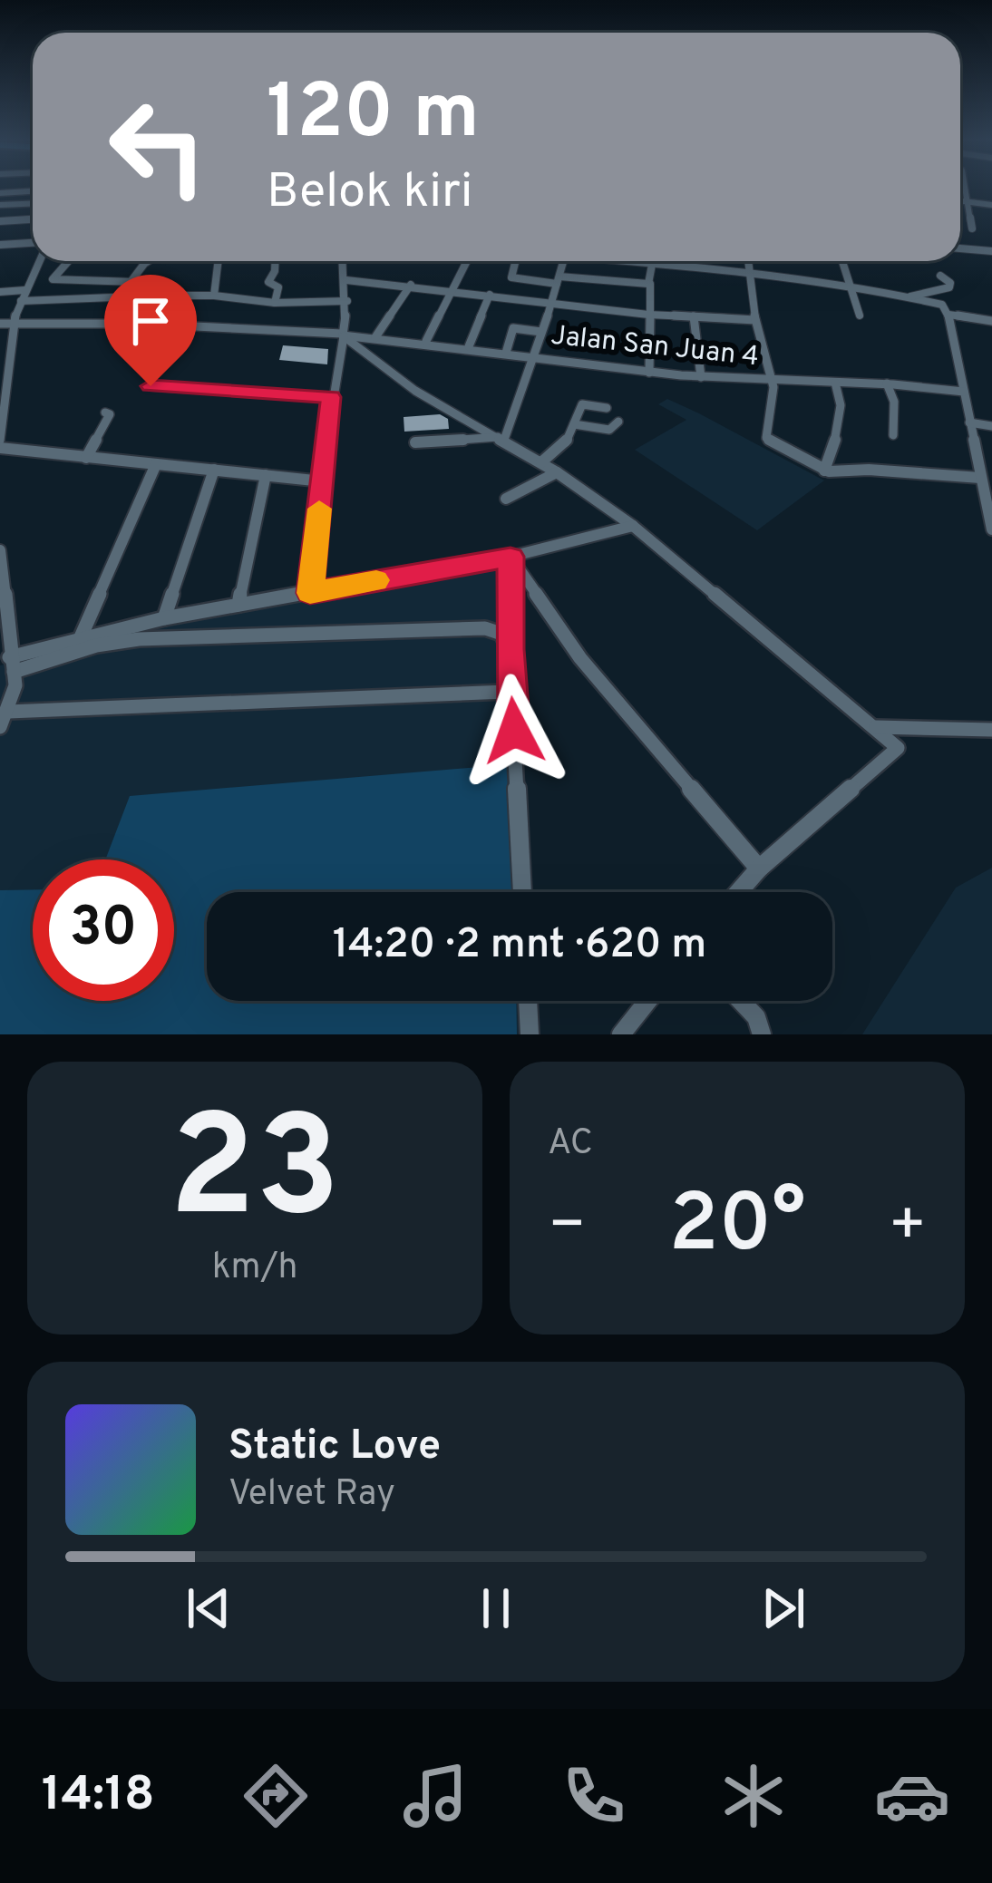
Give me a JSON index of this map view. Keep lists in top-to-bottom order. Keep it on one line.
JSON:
{"streets":{"street":["Jalan San Juan 4"]},"page":{"turn":["120 m","Belok kiri"],"limit":"30","trip":"14:20 · 2 mnt · 620 m","tile":[["23","km/h"],"AC"],"heat":["−","20°","+"],"song":["Static Love","Velvet Ray"],"tabs":"14:18"}}
